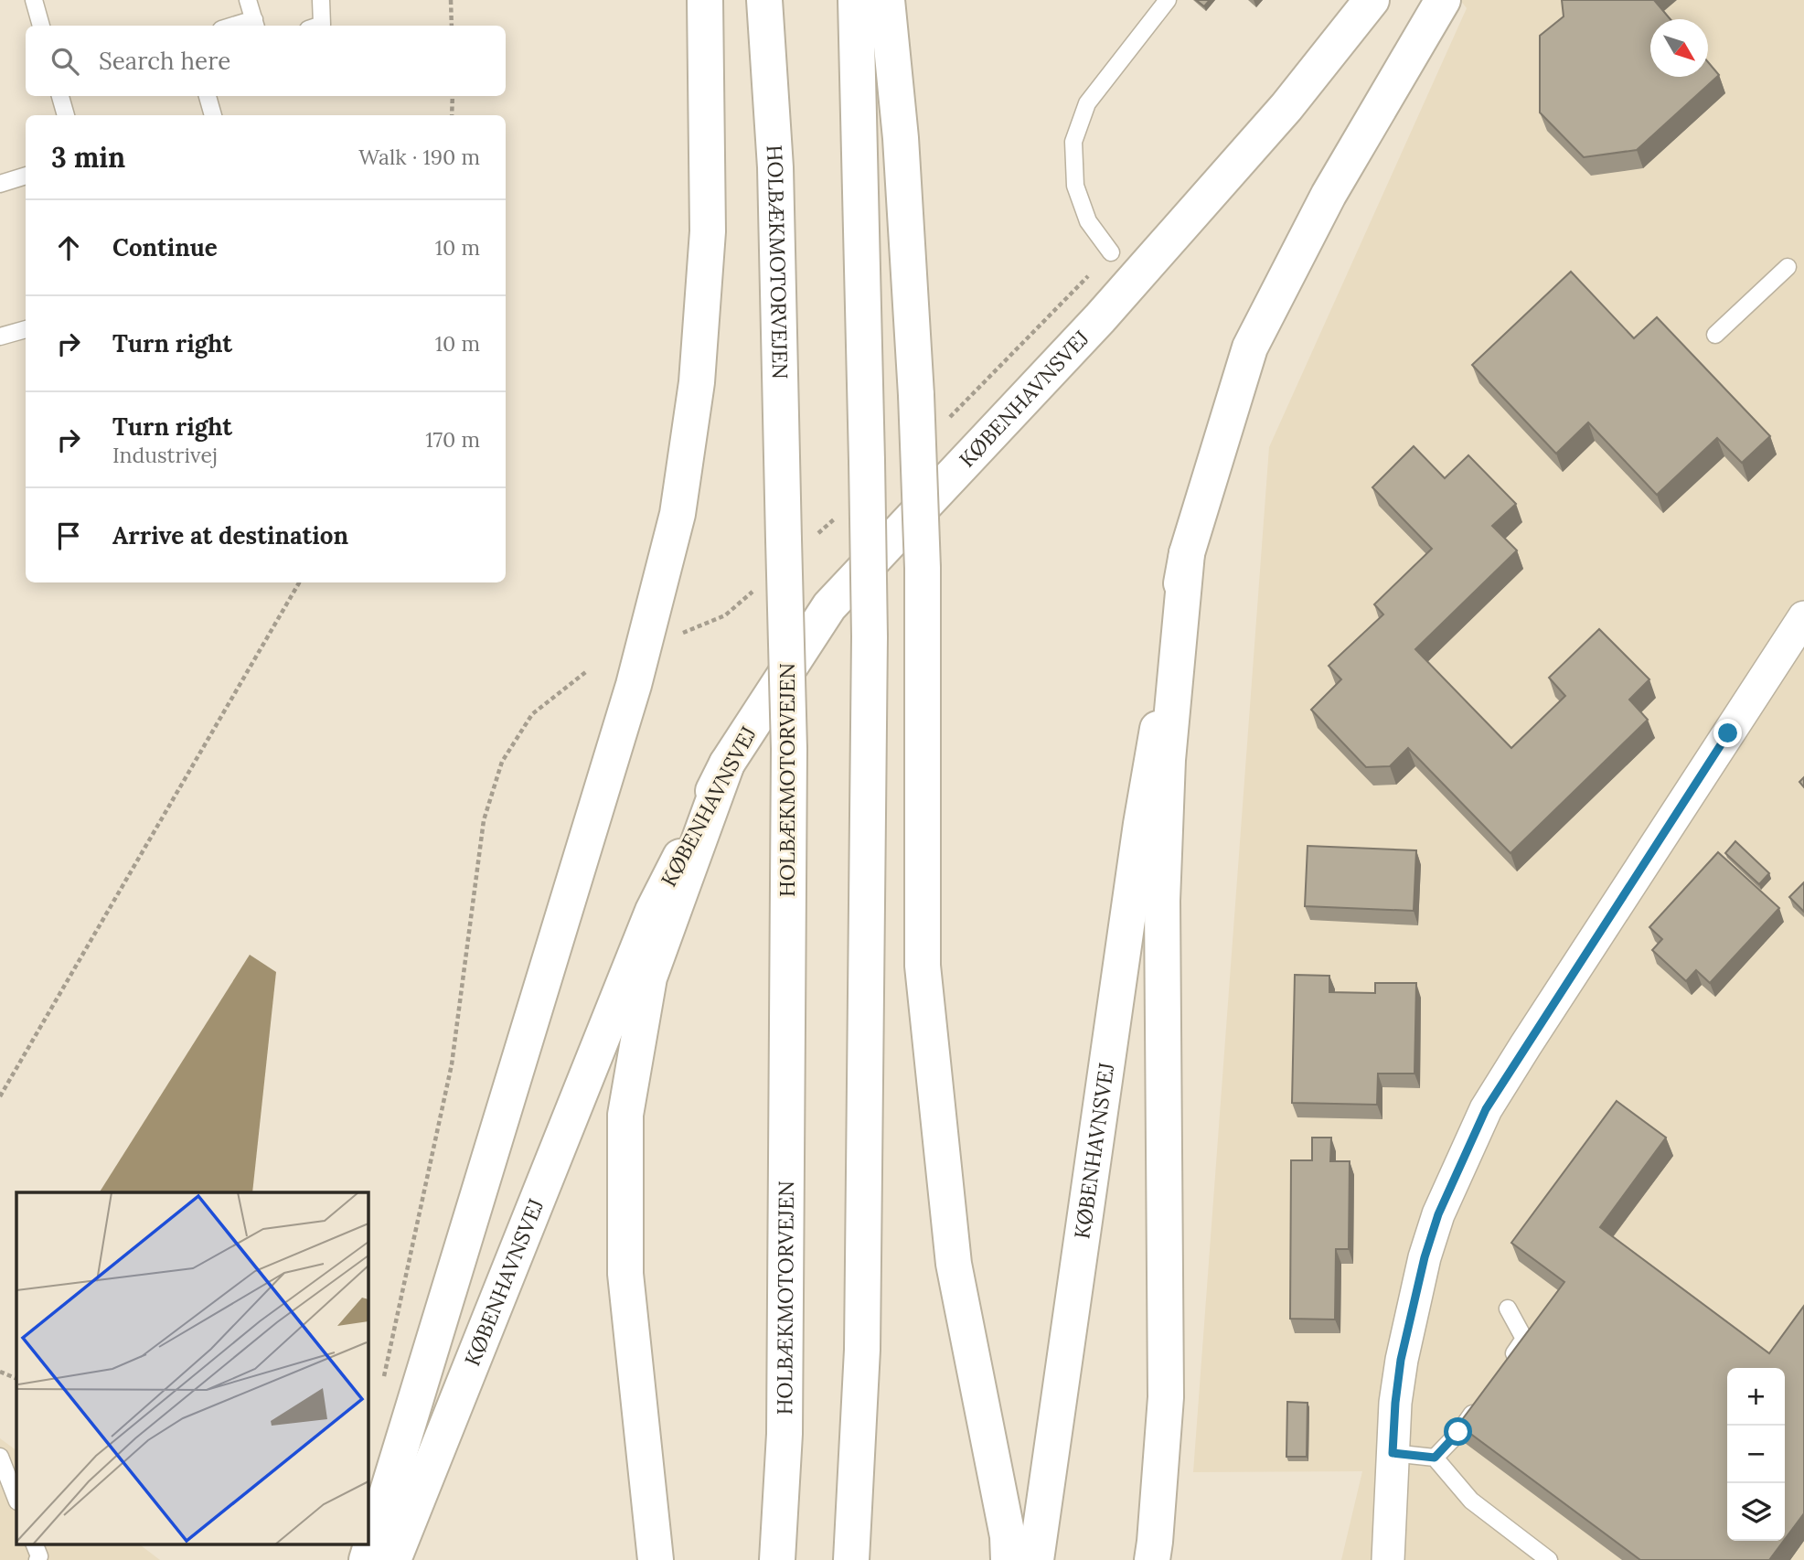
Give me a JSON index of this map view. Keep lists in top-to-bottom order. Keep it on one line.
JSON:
{"streets":{"main road":["HOLBÆKMOTORVEJEN","KØBENHAVNSVEJ"]},"north":"bottom right","page":{"search":"Search here","heading":["3 min","Walk · 190 m"],"list":[["Continue","10 m"],["Turn right","10 m"],["Turn right","Industrivej","170 m"],"Arrive at destination"],"map_buttons":["+","−"]}}
